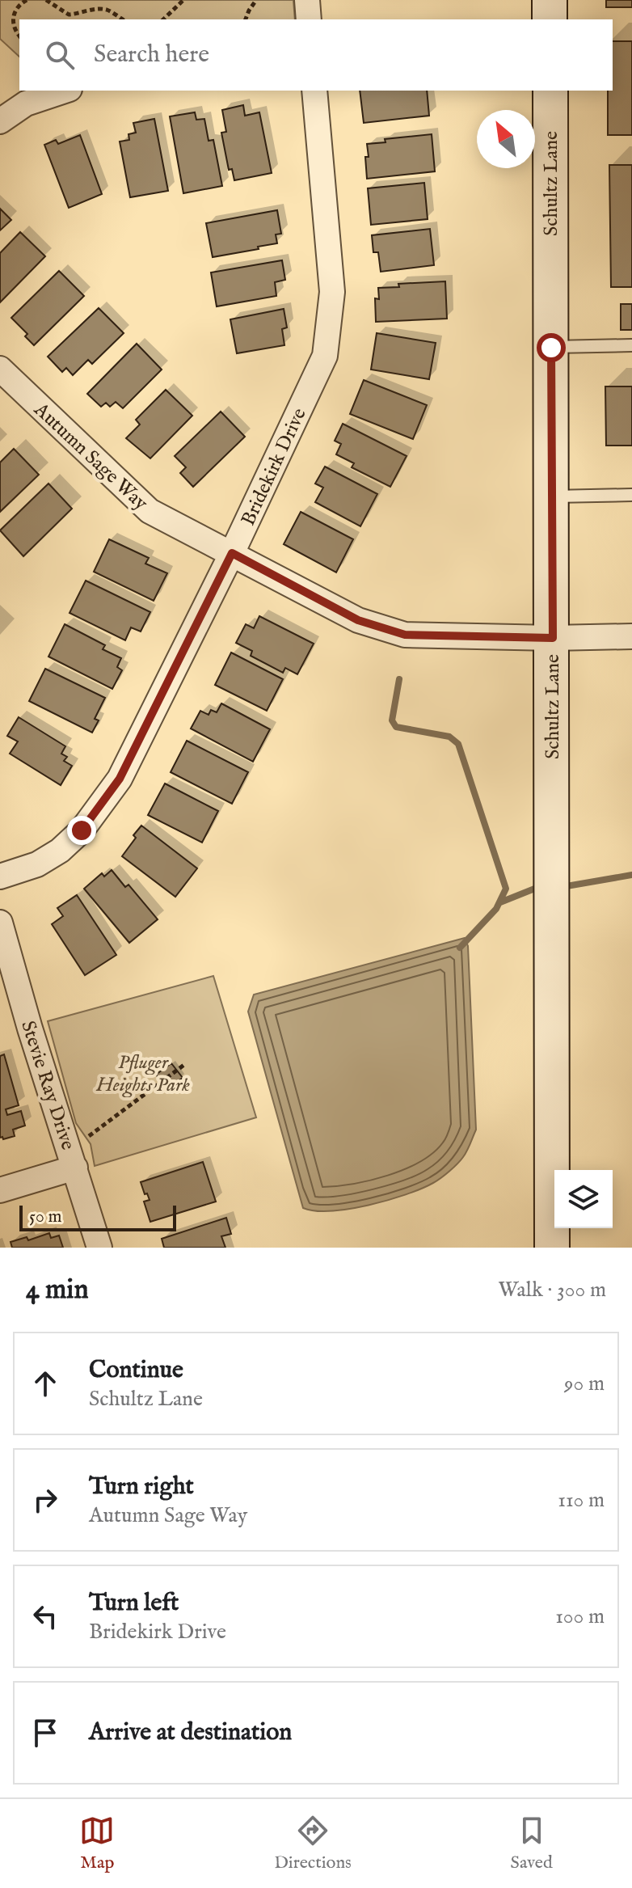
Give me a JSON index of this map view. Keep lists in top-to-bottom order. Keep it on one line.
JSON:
{"streets":{"street":["Schultz Lane","Autumn Sage Way","Bridekirk Drive","Stevie Ray Drive"]},"crossings":[["Schultz Lane","Autumn Sage Way"],["Autumn Sage Way","Bridekirk Drive"]],"parks":["Pfluger Heights Park"],"scale_bar":"50 m","north":"top left","page":{"search":"Search here","scale":"50 m","heading":["4 min","Walk · 300 m"],"list":[["Continue","Schultz Lane","90 m"],["Turn right","Autumn Sage Way","110 m"],["Turn left","Bridekirk Drive","100 m"],"Arrive at destination"],"nav":["Map","Directions","Saved"]}}
